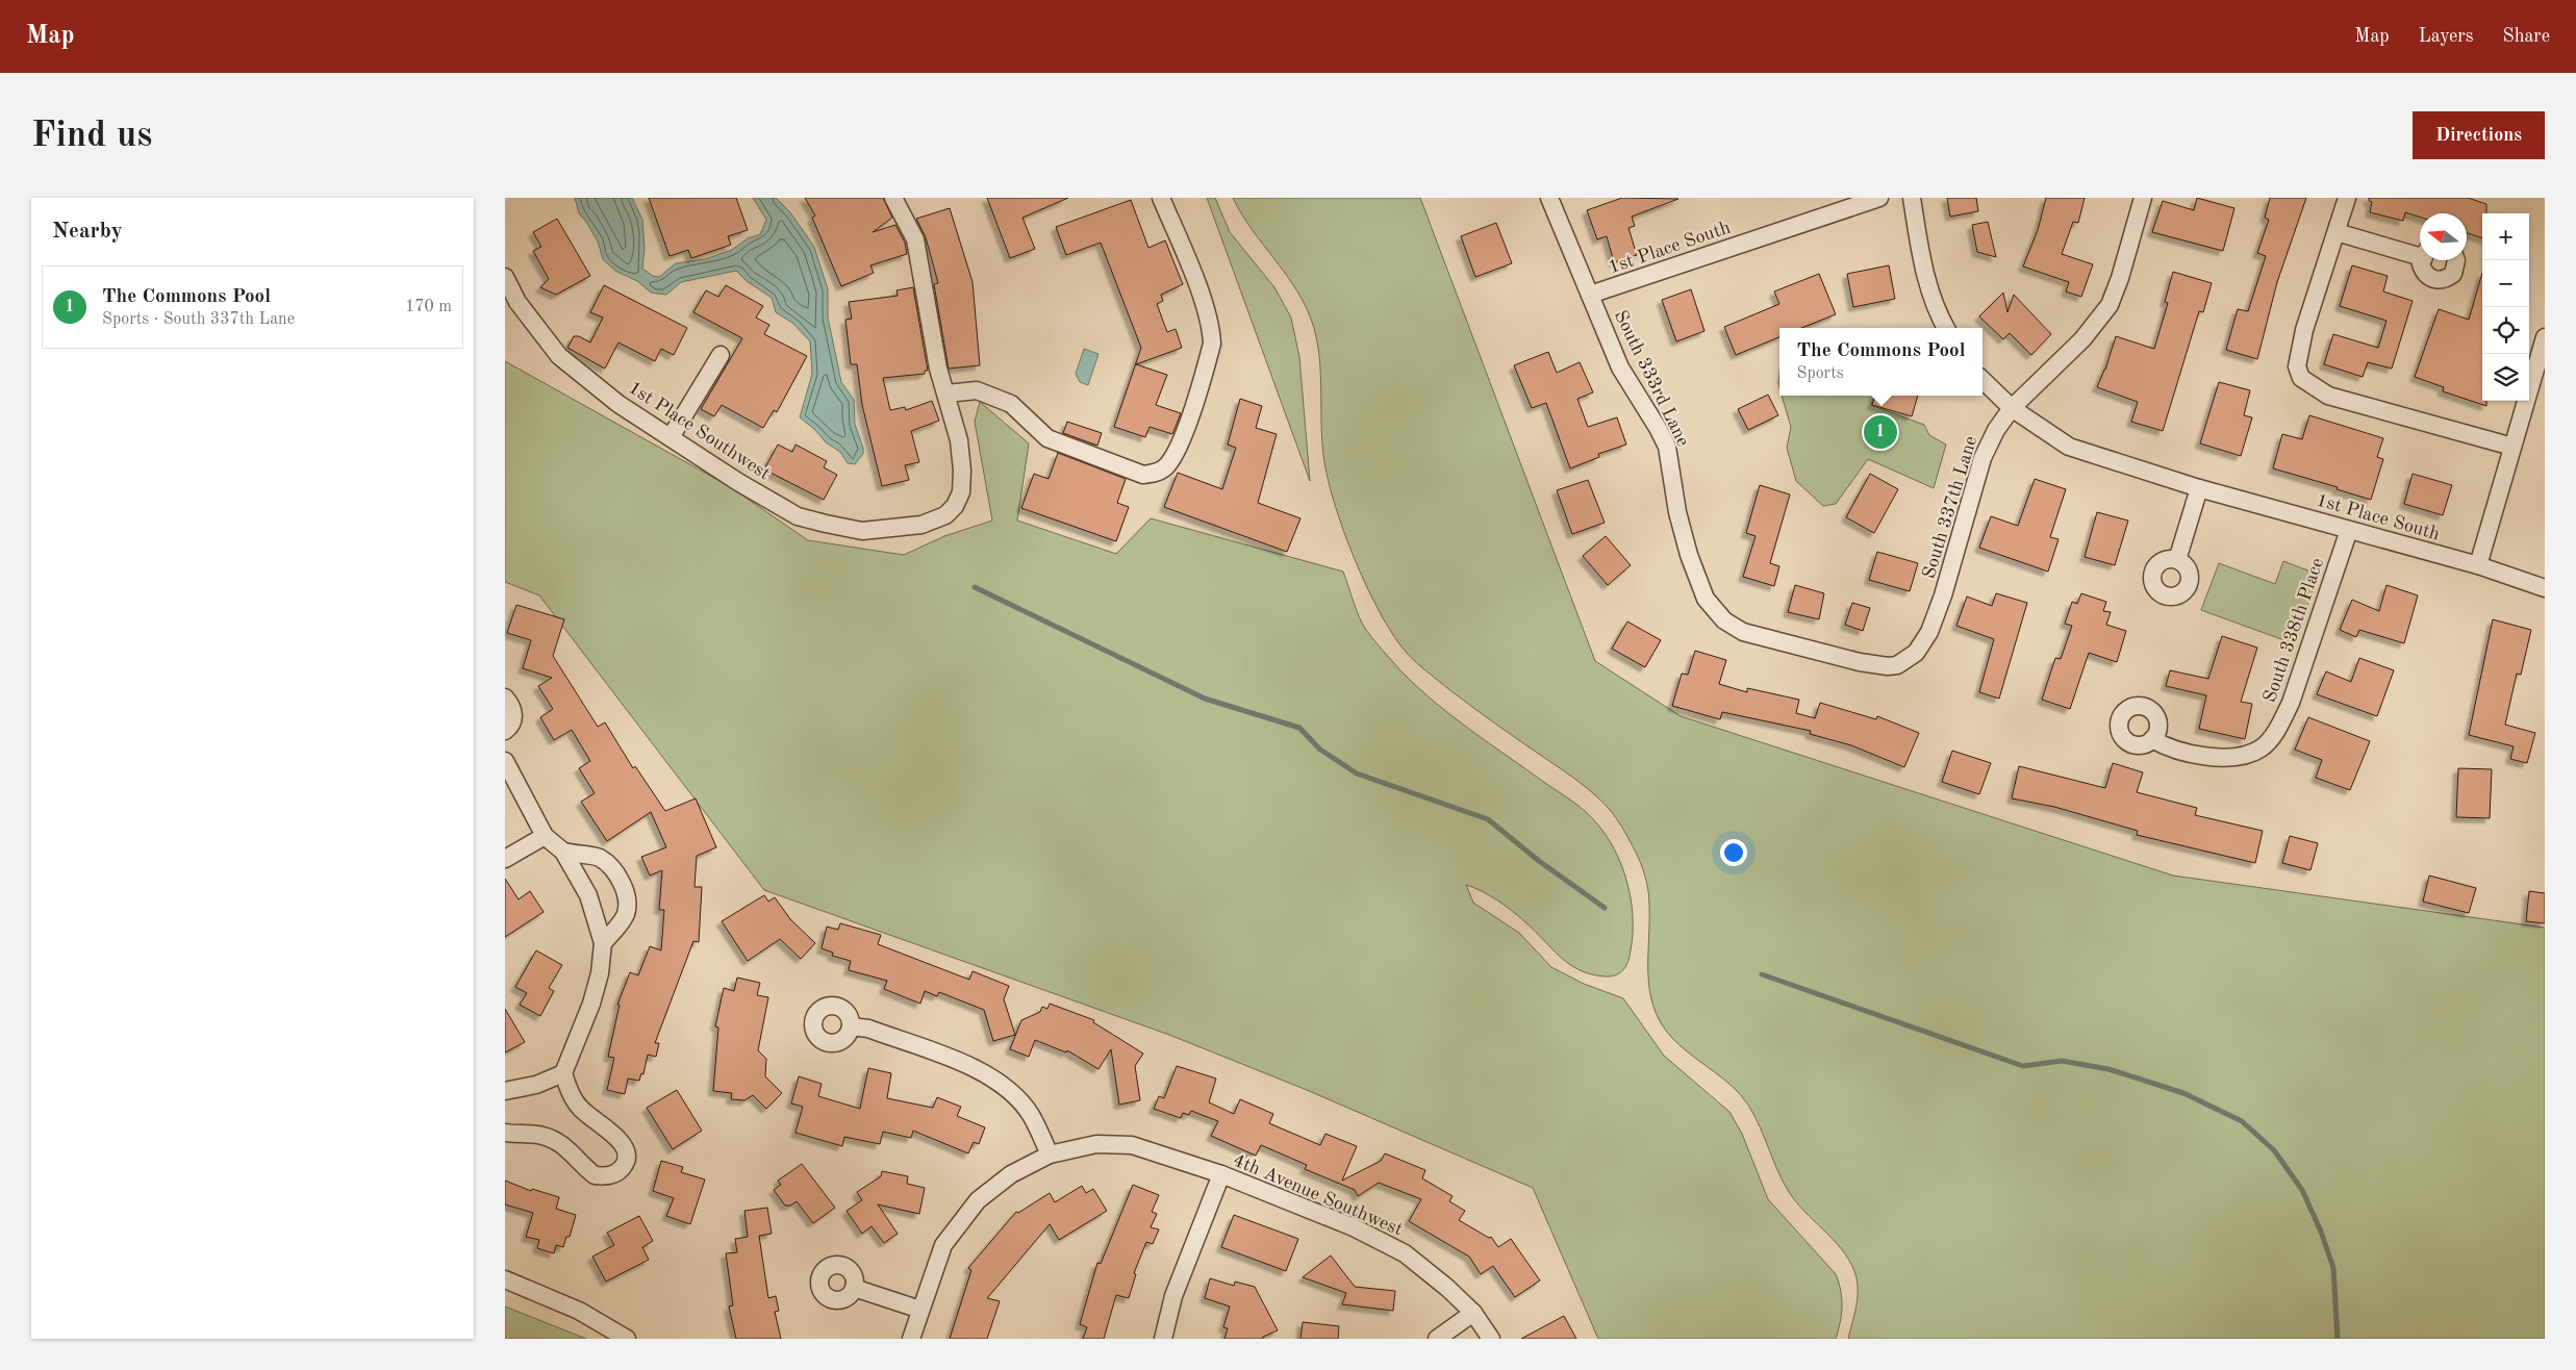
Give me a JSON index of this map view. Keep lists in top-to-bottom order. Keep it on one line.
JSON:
{"streets":{"street":["1st Place South","South 333rd Lane","1st Place Southwest","South 337th Lane","South 338th Place","4th Avenue Southwest"]},"crossings":[["1st Place South","South 333rd Lane"],["1st Place South","South 337th Lane"],["1st Place South","South 338th Place"],["South 333rd Lane","South 337th Lane"]],"north":"left","page":{"header":"Map","nav":["Map","Layers","Share"],"buttons":"Directions","title":"Find us","heading":"Nearby","map_buttons":["+","−"],"list":[{"mark":"1","name":"The Commons Pool","note":"Sports · South 337th Lane","value":"170 m"}],"popup":["The Commons Pool","Sports"],"pins":"1"}}
